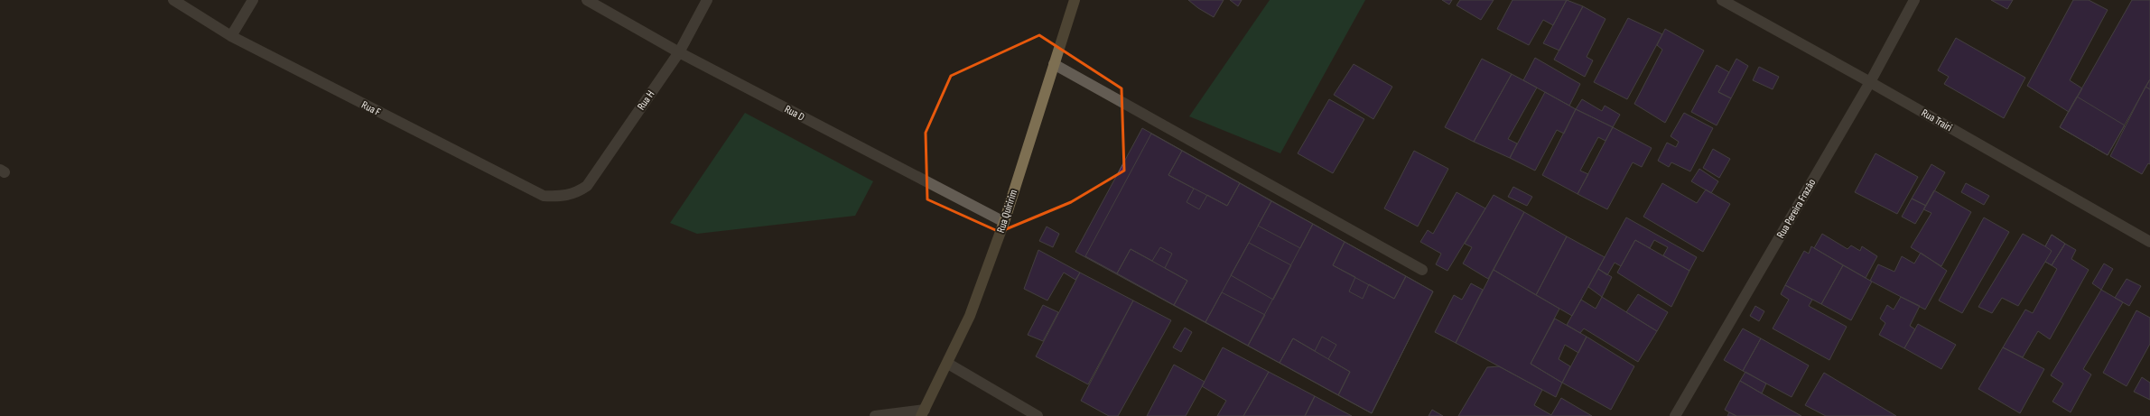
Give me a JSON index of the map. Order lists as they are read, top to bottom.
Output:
{
  "streets": {
    "main road": ["Rua Quiririm"],
    "street": [
      "Rua H",
      "Rua F",
      "Rua D",
      "Rua Trairi",
      "Rua Pereira Frazão"
    ]
  },
  "crossings": [
    ["Rua H", "Rua F"],
    ["Rua H", "Rua D"],
    ["Rua D", "Rua Quiririm"],
    ["Rua Trairi", "Rua Pereira Frazão"]
  ]
}
